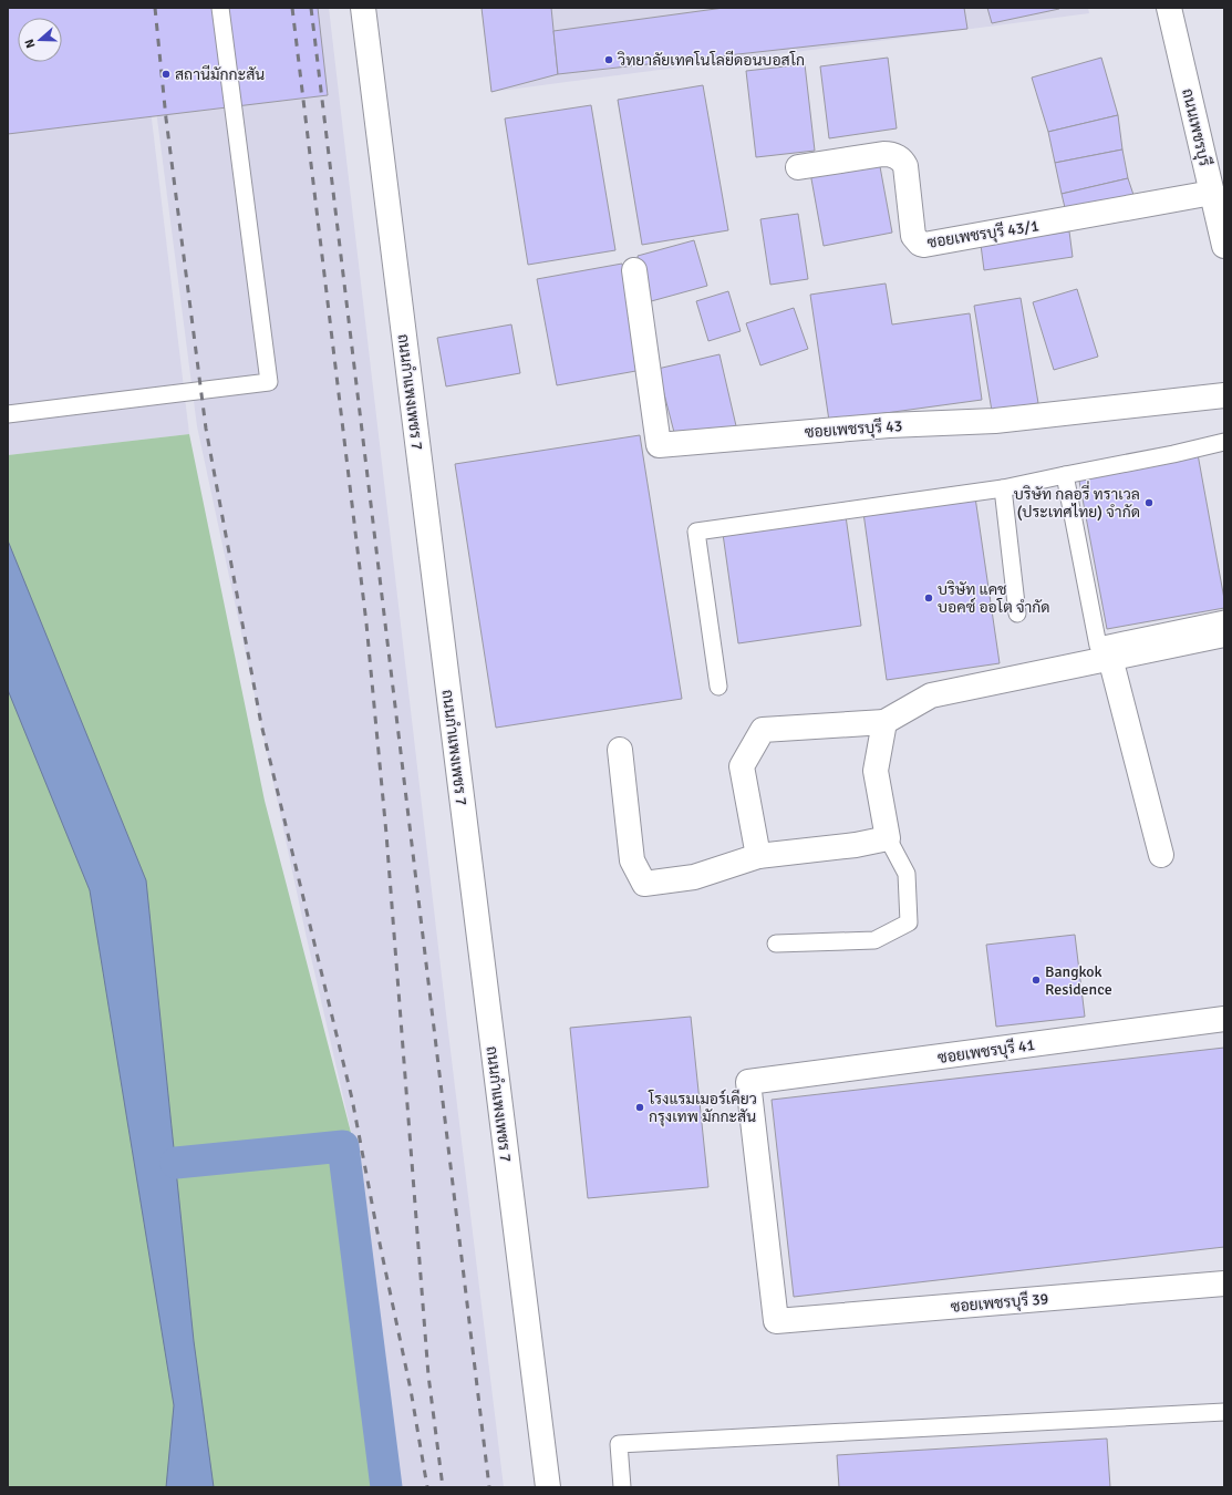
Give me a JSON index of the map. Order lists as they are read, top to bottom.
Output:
{
  "streets": {
    "street": [
      "ถนนเพชรบุรี",
      "ซอยเพชรบุรี 43/1",
      "ถนนกำแพงเพชร 7",
      "ซอยเพชรบุรี 43",
      "ซอยเพชรบุรี 41",
      "ซอยเพชรบุรี 39"
    ]
  },
  "crossings": [
    ["ถนนเพชรบุรี", "ซอยเพชรบุรี 43/1"],
    ["ซอยเพชรบุรี 41", "ซอยเพชรบุรี 39"]
  ],
  "places": [
    "วิทยาลัยเทคโนโลยีดอนบอสโก",
    "สถานีมักกะสัน",
    "บริษัท กลอรี่ ทราเวล (ประเทศไทย) จำกัด",
    "บริษัท แคช บอคซ์ ออโต จำกัด",
    "Bangkok Residence",
    "โรงแรมเมอร์เคียว กรุงเทพ มักกะสัน"
  ],
  "north": "left"
}
